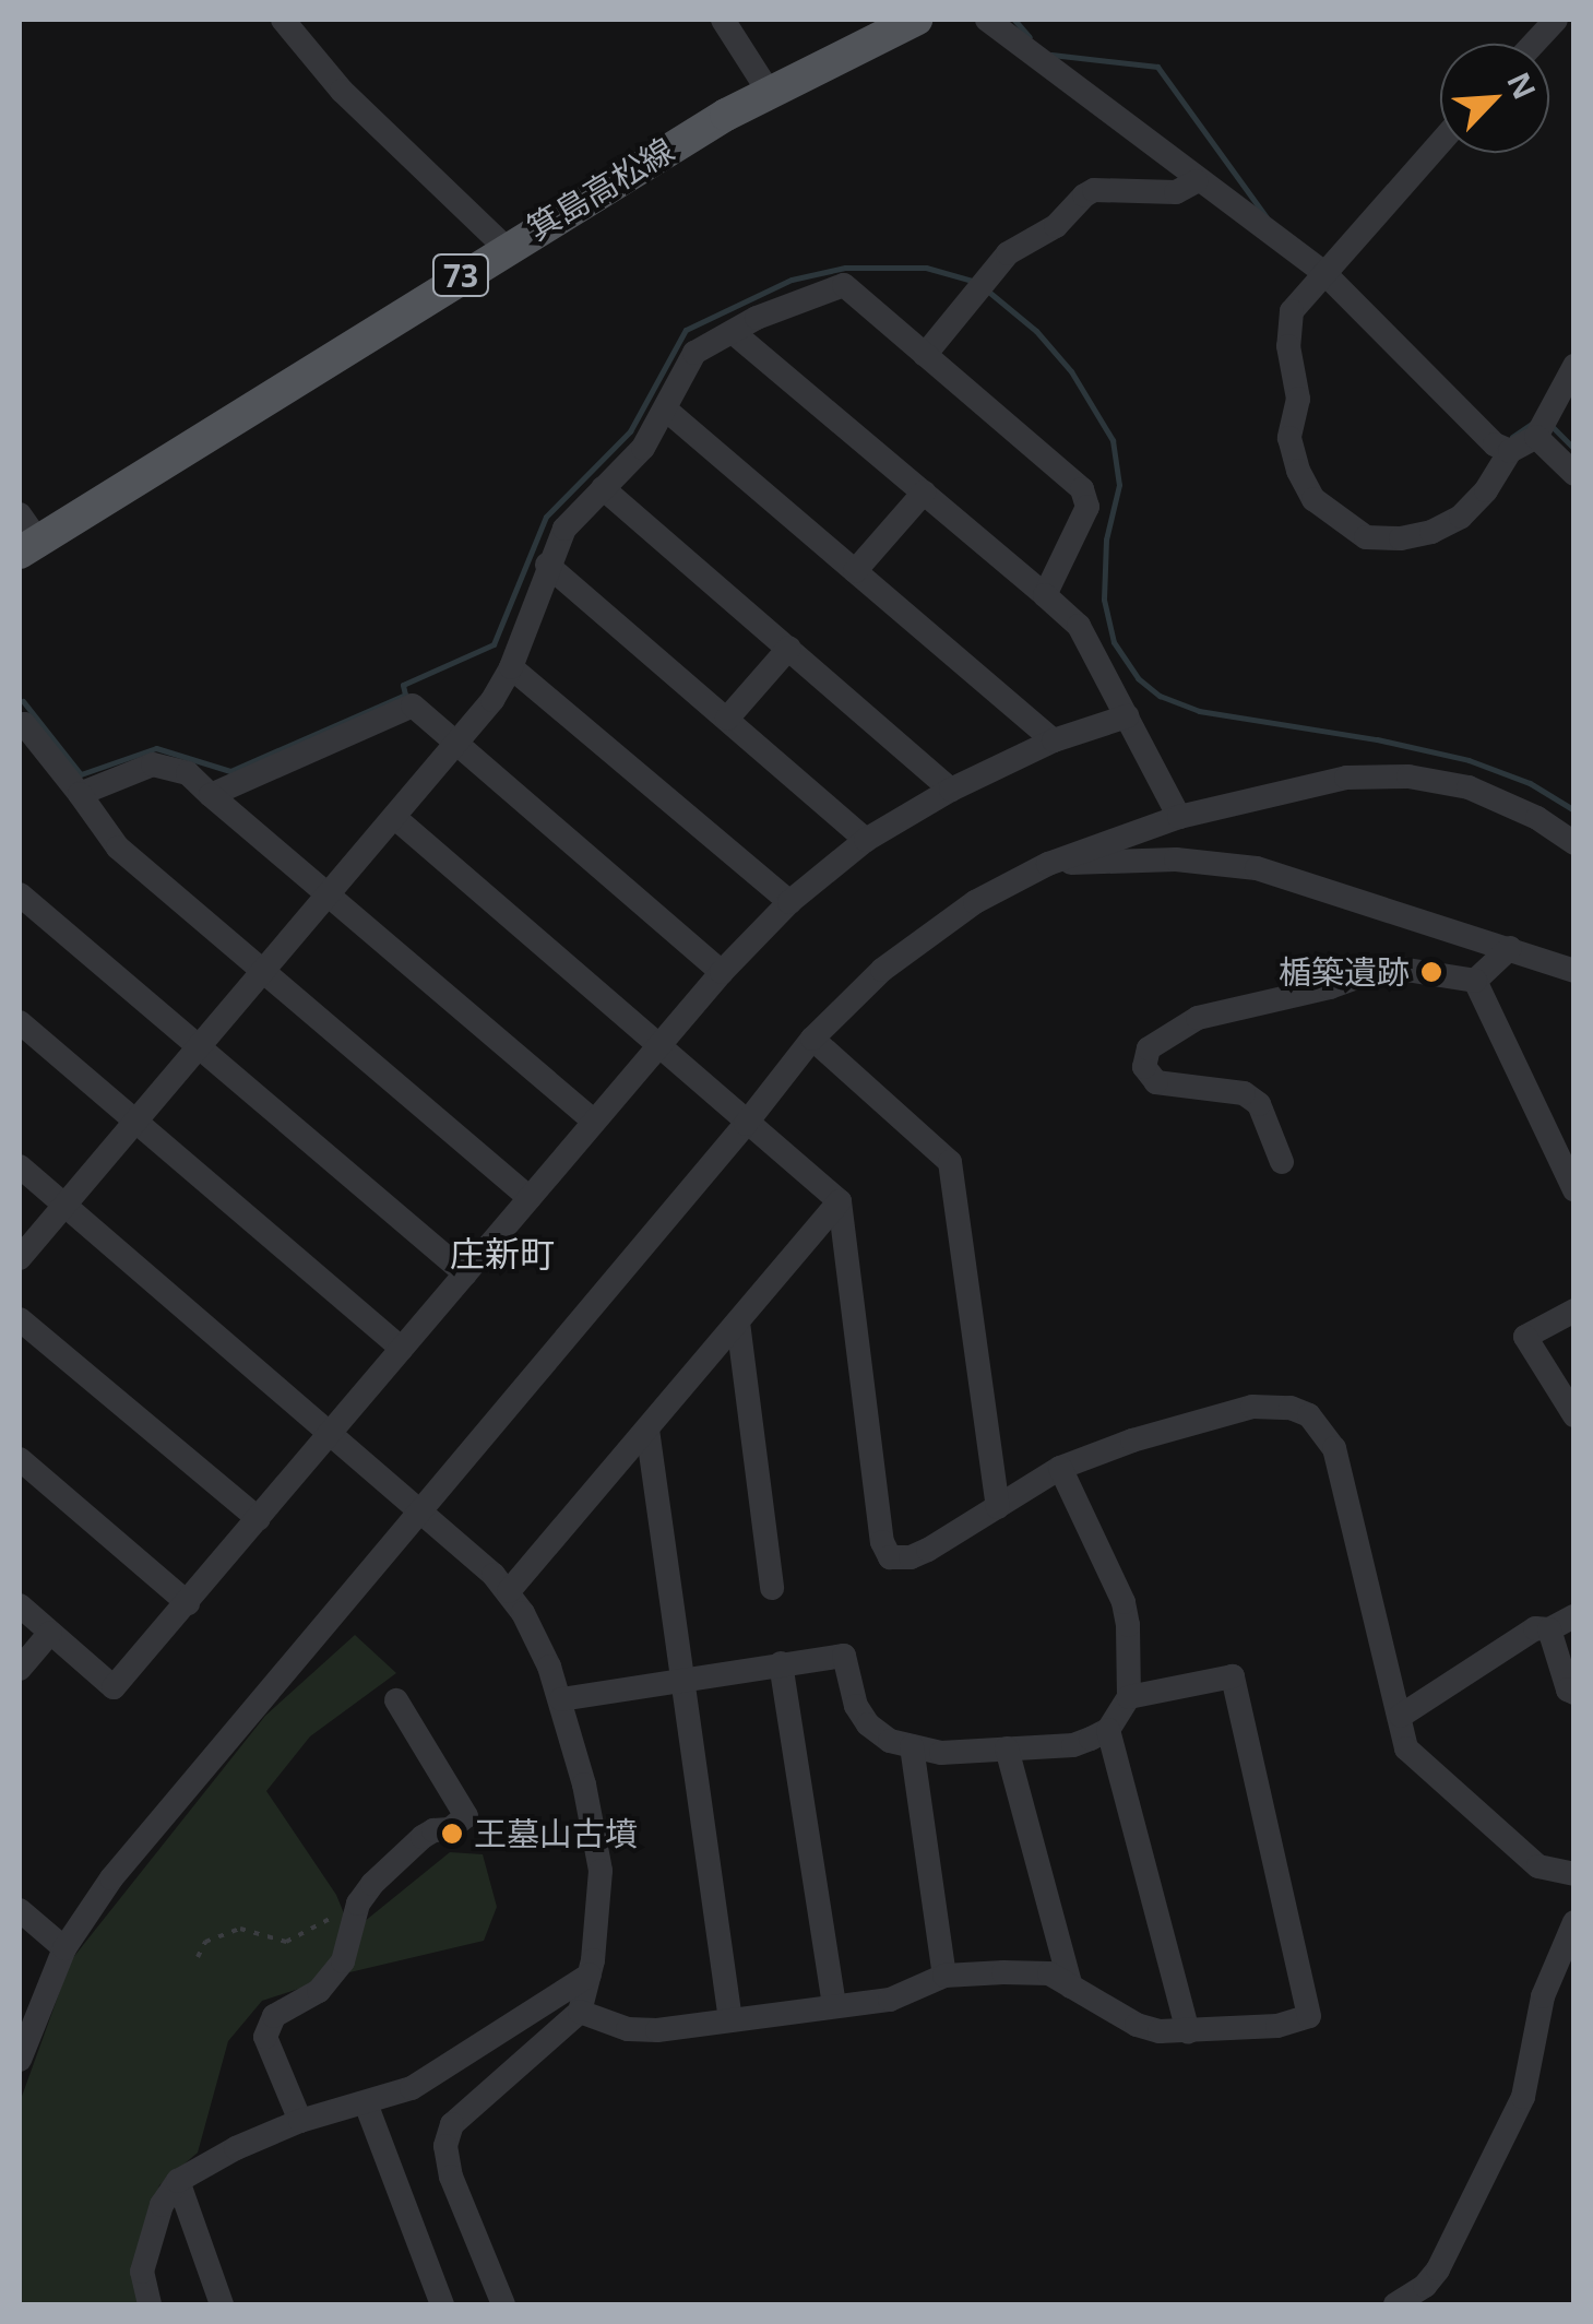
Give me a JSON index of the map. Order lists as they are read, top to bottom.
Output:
{
  "streets": {
    "main road": ["箕島高松線", "73"]
  },
  "districts": ["庄新町"],
  "places": ["楯築遺跡", "王墓山古墳"],
  "north": "top right"
}
